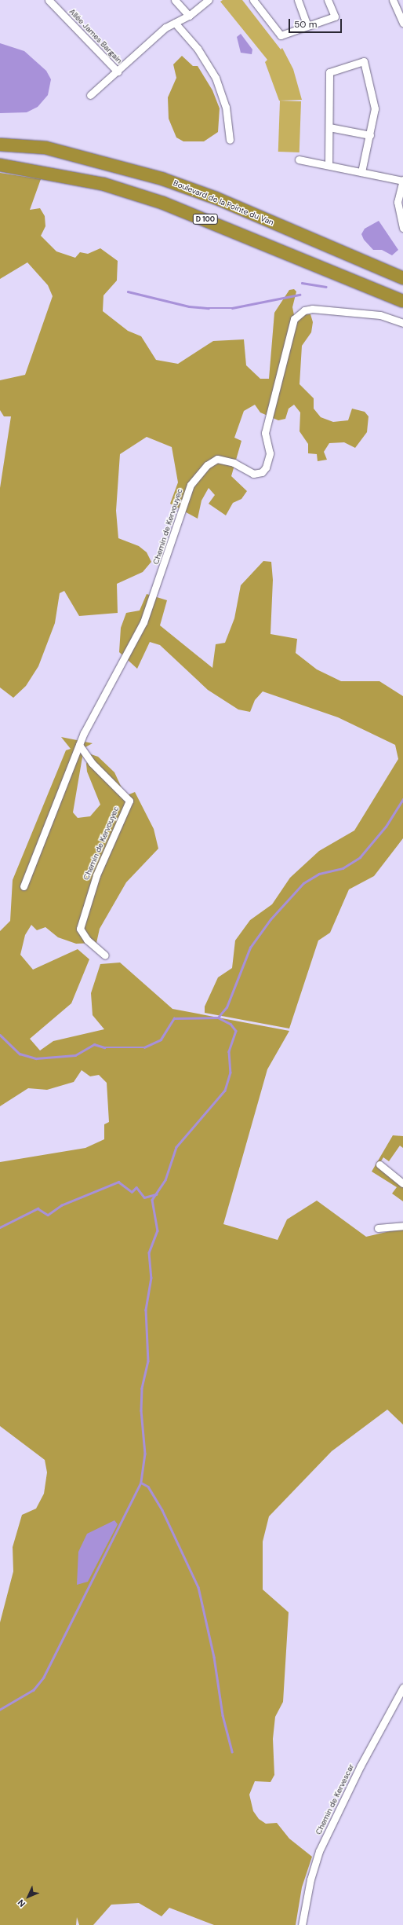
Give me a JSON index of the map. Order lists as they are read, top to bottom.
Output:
{
  "streets": {
    "highway": ["Boulevard de la Pointe du Van", "D 100"],
    "street": ["Allée James Bargain", "Chemin de Kervouyec", "Chemin de Kervescar"]
  },
  "scale_bar": "50 m",
  "north": "bottom left"
}
